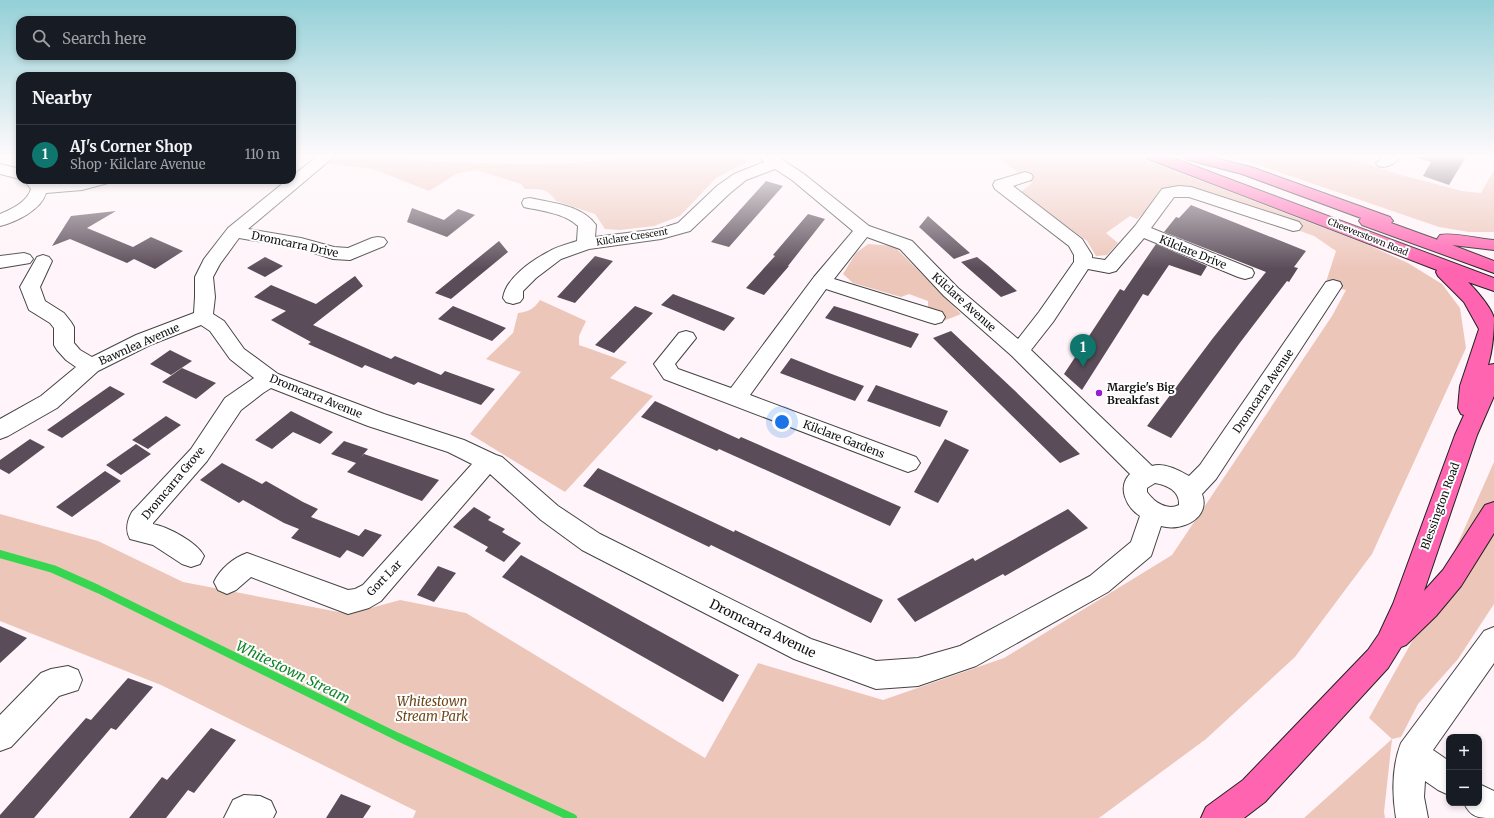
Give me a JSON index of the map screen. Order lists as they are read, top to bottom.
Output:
{
  "streets": {
    "main road": ["Cheeverstown Road", "Blessington Road"],
    "street": [
      "Kilclare Crescent",
      "Dromcarra Drive",
      "Kilclare Drive",
      "Kilclare Avenue",
      "Bawnlea Avenue",
      "Dromcarra Avenue",
      "Kilclare Gardens",
      "Dromcarra Grove",
      "Gort Lar"
    ]
  },
  "crossings": [
    ["Kilclare Avenue", "Dromcarra Avenue"],
    ["Bawnlea Avenue", "Dromcarra Avenue"],
    ["Dromcarra Avenue", "Dromcarra Grove"],
    ["Dromcarra Avenue", "Gort Lar"]
  ],
  "water": ["Whitestown Stream"],
  "parks": ["Whitestown Stream Park"],
  "places": ["Margie's Big Breakfast"],
  "page": {
    "search": "Search here",
    "heading": "Nearby",
    "list": [
      {
        "mark": "1",
        "name": "AJ's Corner Shop",
        "note": "Shop · Kilclare Avenue",
        "value": "110 m"
      }
    ],
    "pins": "1",
    "map_buttons": ["+", "−"]
  }
}
